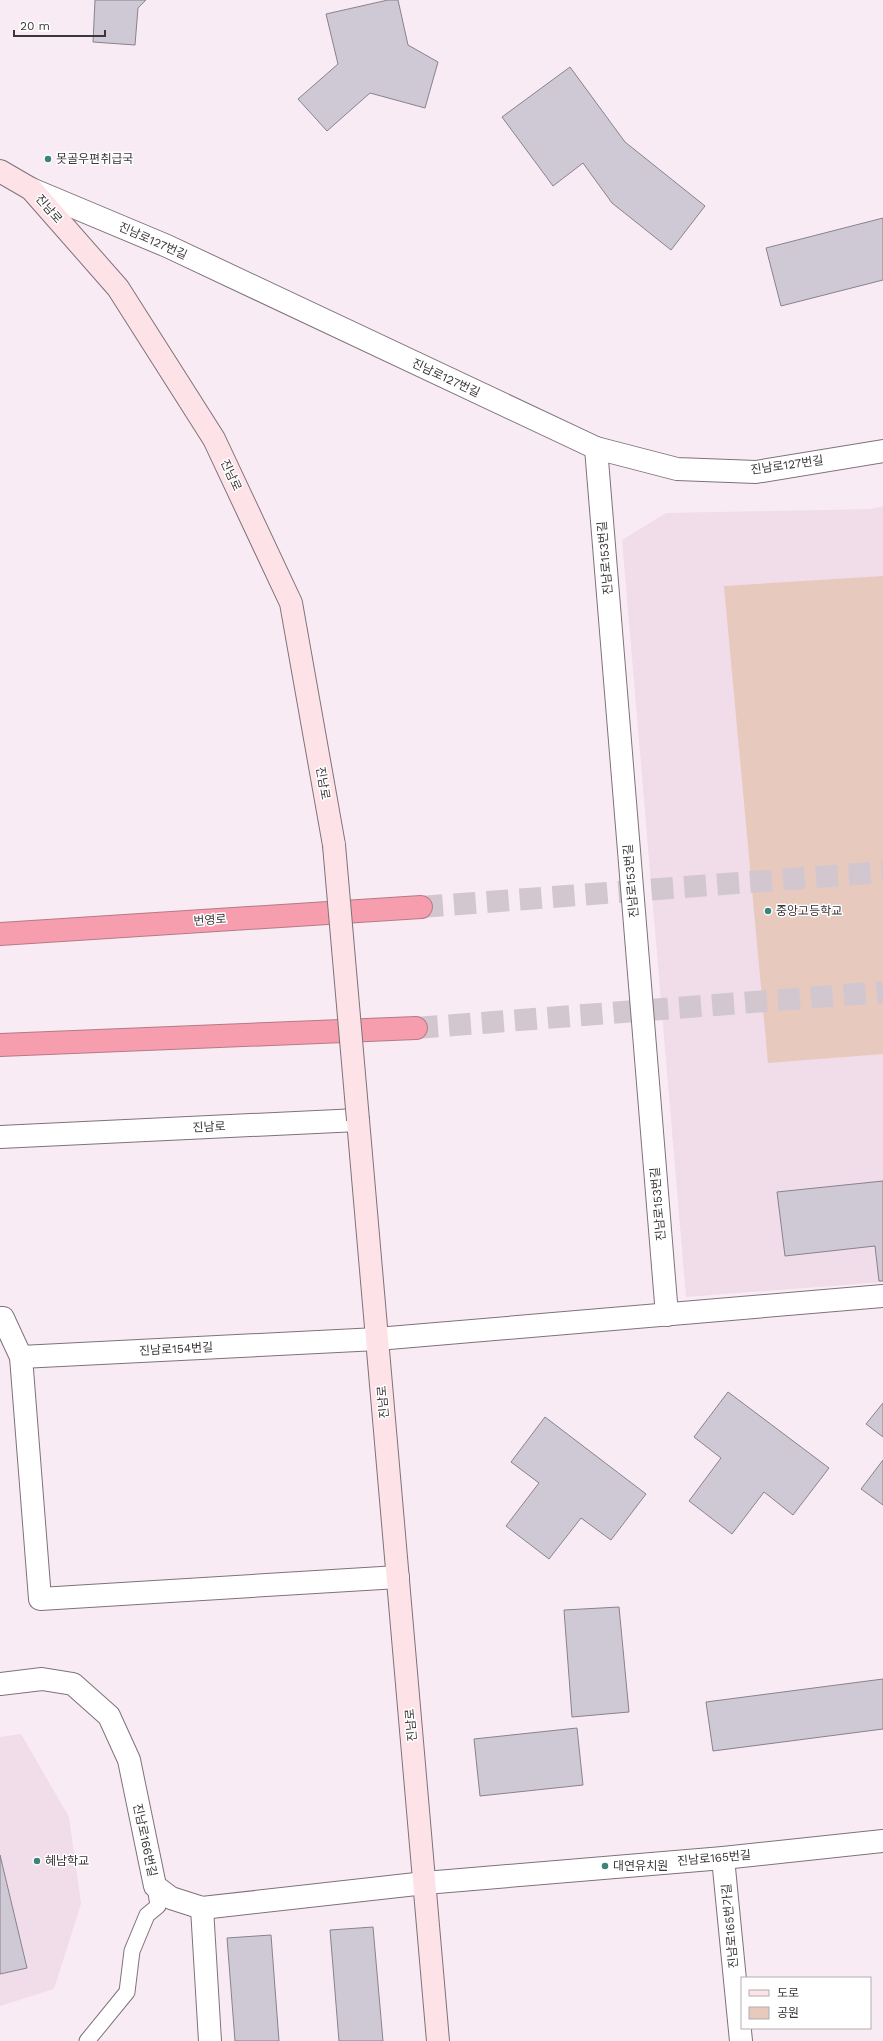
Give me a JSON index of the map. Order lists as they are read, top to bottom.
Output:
{
  "streets": {
    "highway": ["번영로"],
    "main road": ["진남로"],
    "street": [
      "진남로127번길",
      "진남로153번길",
      "진남로154번길",
      "진남로166번길",
      "진남로165번길",
      "진남로165번가길"
    ]
  },
  "crossings": [
    ["진남로", "진남로127번길"],
    ["진남로", "진남로154번길"],
    ["진남로", "진남로166번길"],
    ["진남로", "진남로165번길"],
    ["진남로127번길", "진남로153번길"],
    ["진남로166번길", "진남로165번길"],
    ["진남로165번길", "진남로165번가길"]
  ],
  "places": [
    "못골우편취급국",
    "중앙고등학교",
    "혜남학교",
    "대연유치원"
  ],
  "legend": ["도로", "공원"],
  "scale_bar": "20 m"
}
